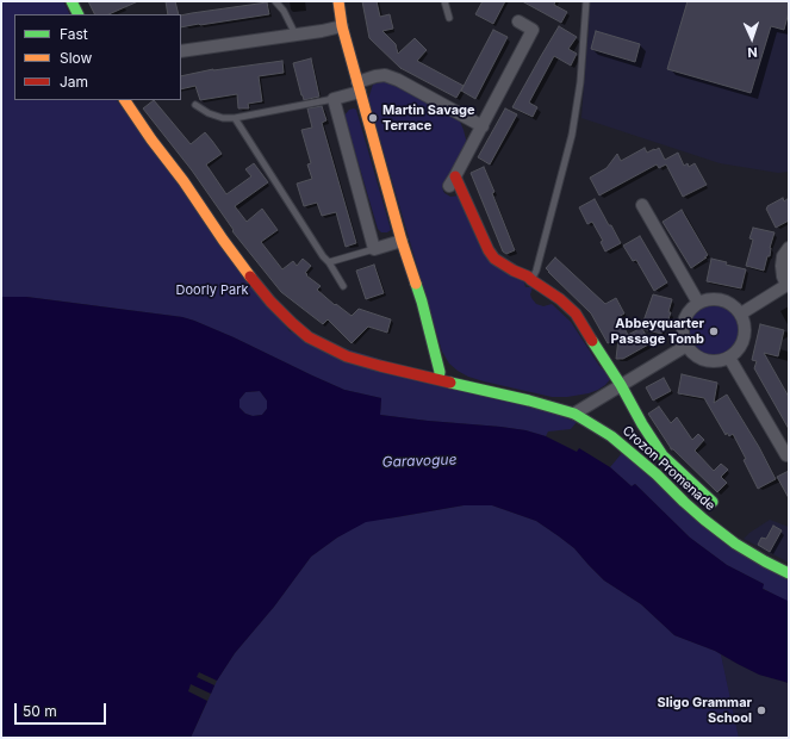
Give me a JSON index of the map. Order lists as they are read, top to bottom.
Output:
{
  "streets": {
    "street": ["Crozon Promenade"]
  },
  "water": ["Garavogue"],
  "parks": ["Doorly Park"],
  "places": ["Martin Savage Terrace", "Abbeyquarter Passage Tomb", "Sligo Grammar School"],
  "legend": ["Fast", "Slow", "Jam"],
  "scale_bar": "50 m",
  "north": "bottom"
}
